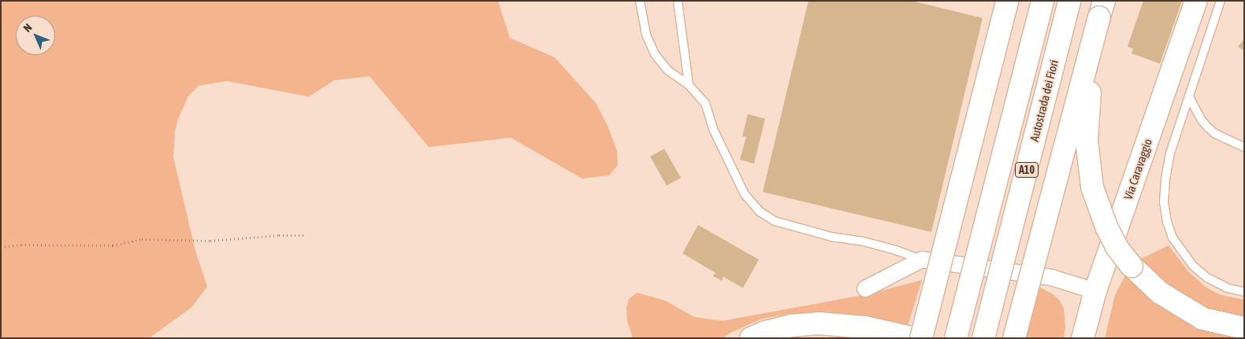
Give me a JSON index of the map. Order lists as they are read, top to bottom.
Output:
{
  "streets": {
    "main road": ["Autostrada dei Fiori", "Via Caravaggio", "A10"]
  },
  "north": "top left"
}
